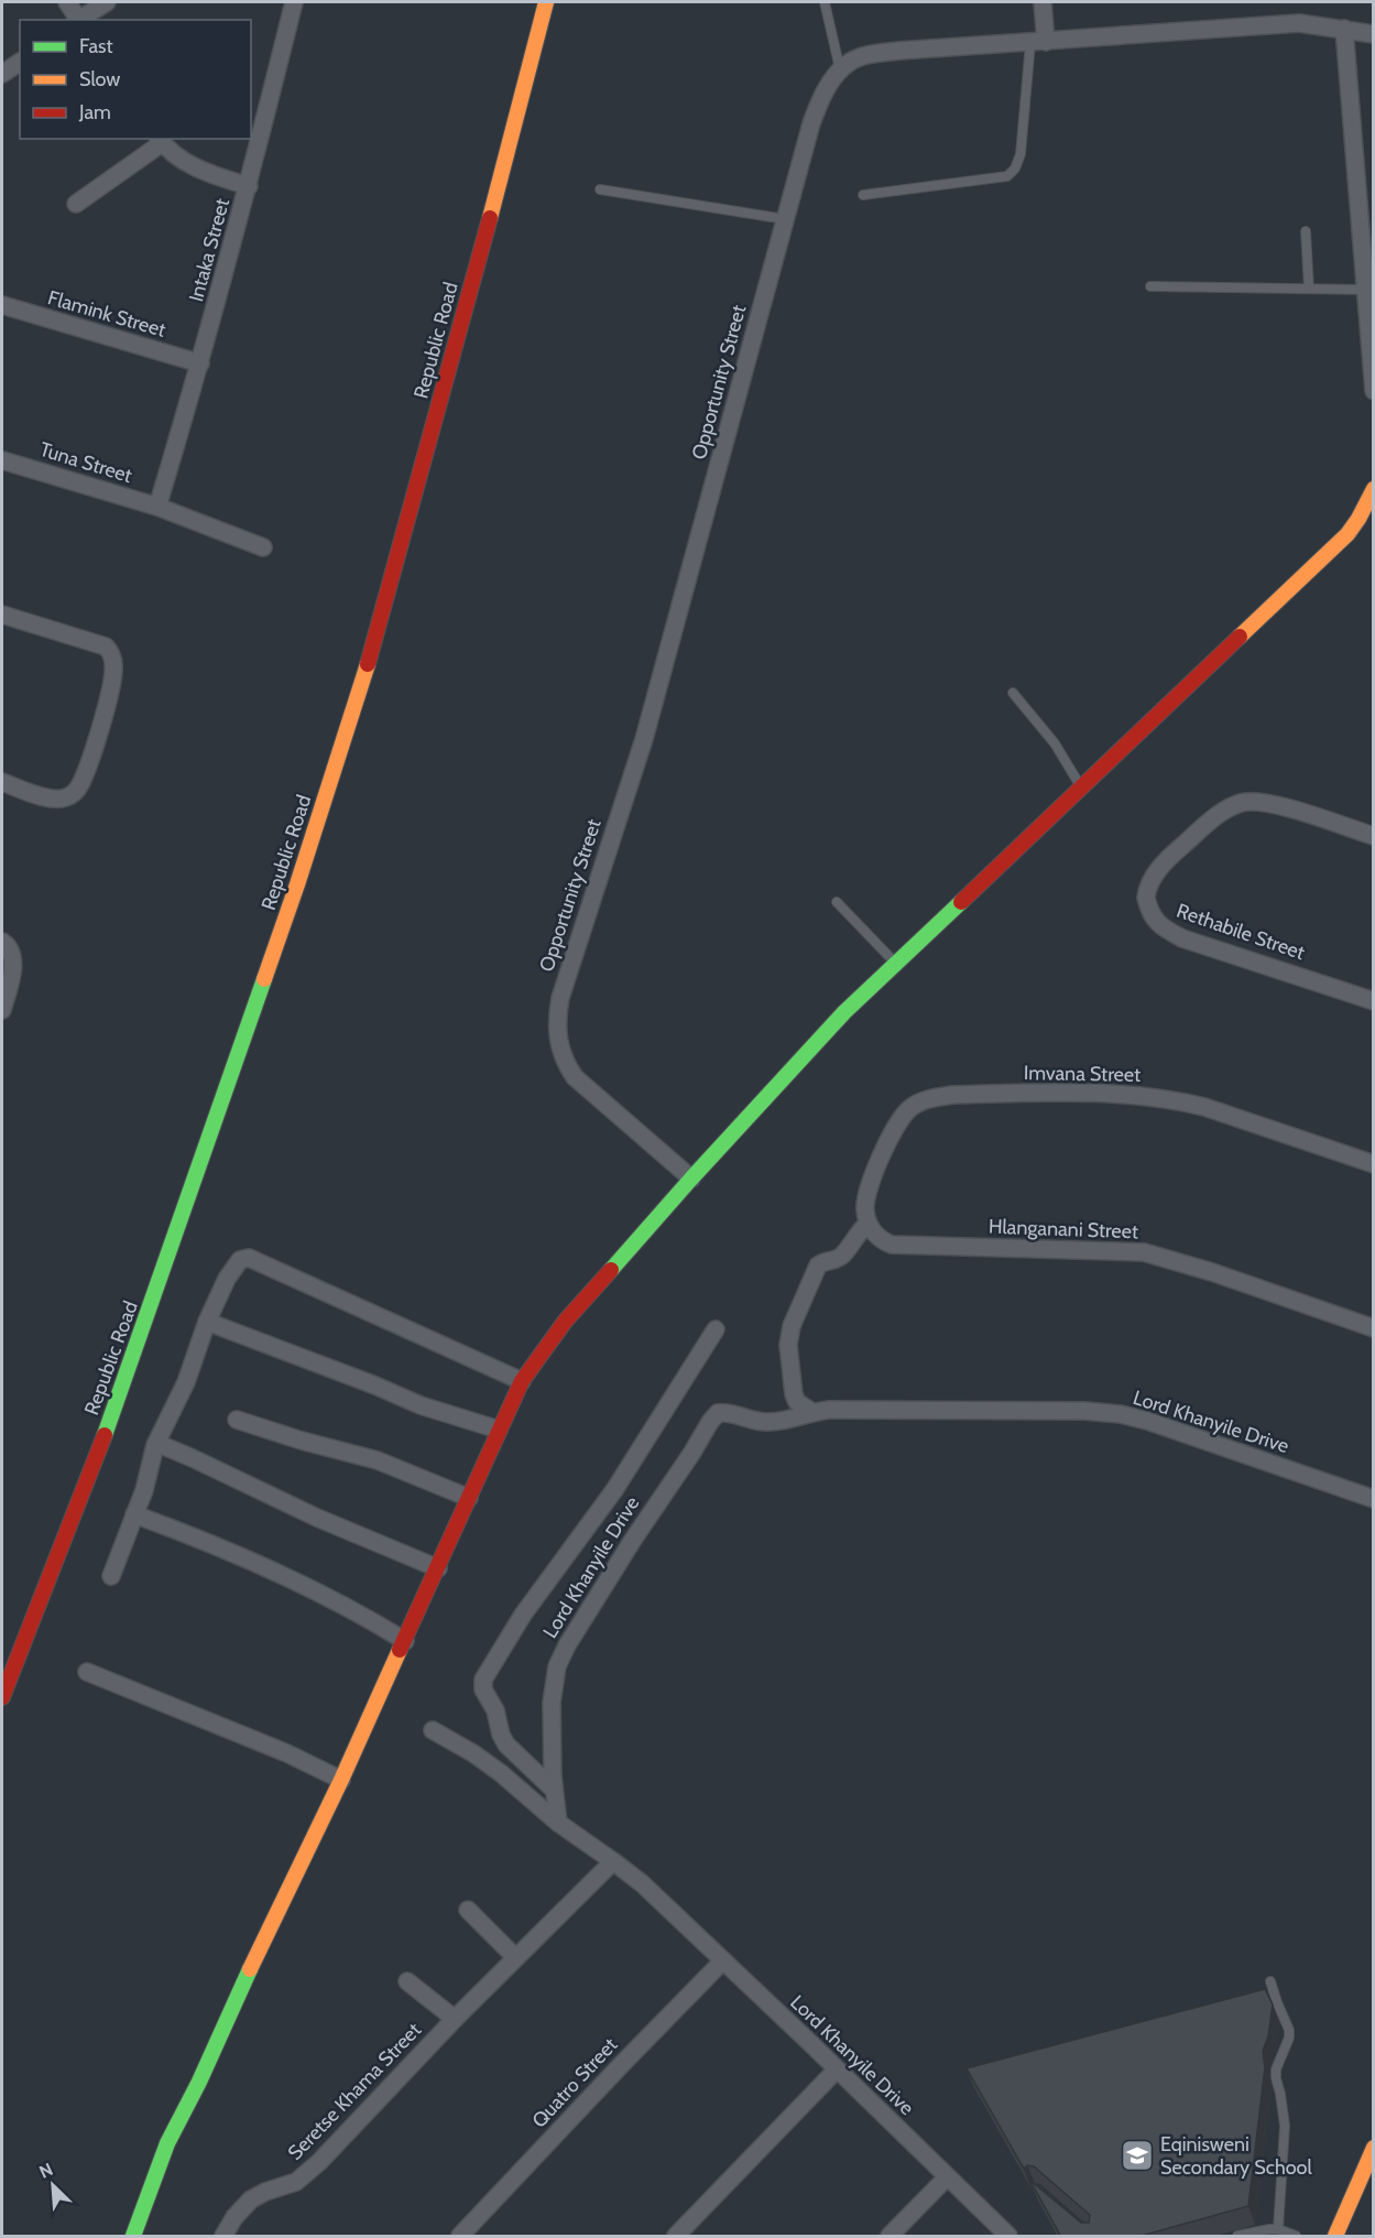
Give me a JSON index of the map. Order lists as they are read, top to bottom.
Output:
{
  "streets": {
    "street": [
      "Intaka Street",
      "Flamink Street",
      "Republic Road",
      "Opportunity Street",
      "Tuna Street",
      "Rethabile Street",
      "Imvana Street",
      "Hlanganani Street",
      "Lord Khanyile Drive",
      "Quatro Street",
      "Seretse Khama Street"
    ]
  },
  "crossings": [
    ["Intaka Street", "Flamink Street"],
    ["Intaka Street", "Tuna Street"],
    ["Imvana Street", "Hlanganani Street"],
    ["Lord Khanyile Drive", "Quatro Street"],
    ["Lord Khanyile Drive", "Seretse Khama Street"]
  ],
  "places": {
    "school or university": ["Eqinisweni Secondary School"]
  },
  "legend": ["Fast", "Slow", "Jam"],
  "north": "top left"
}
